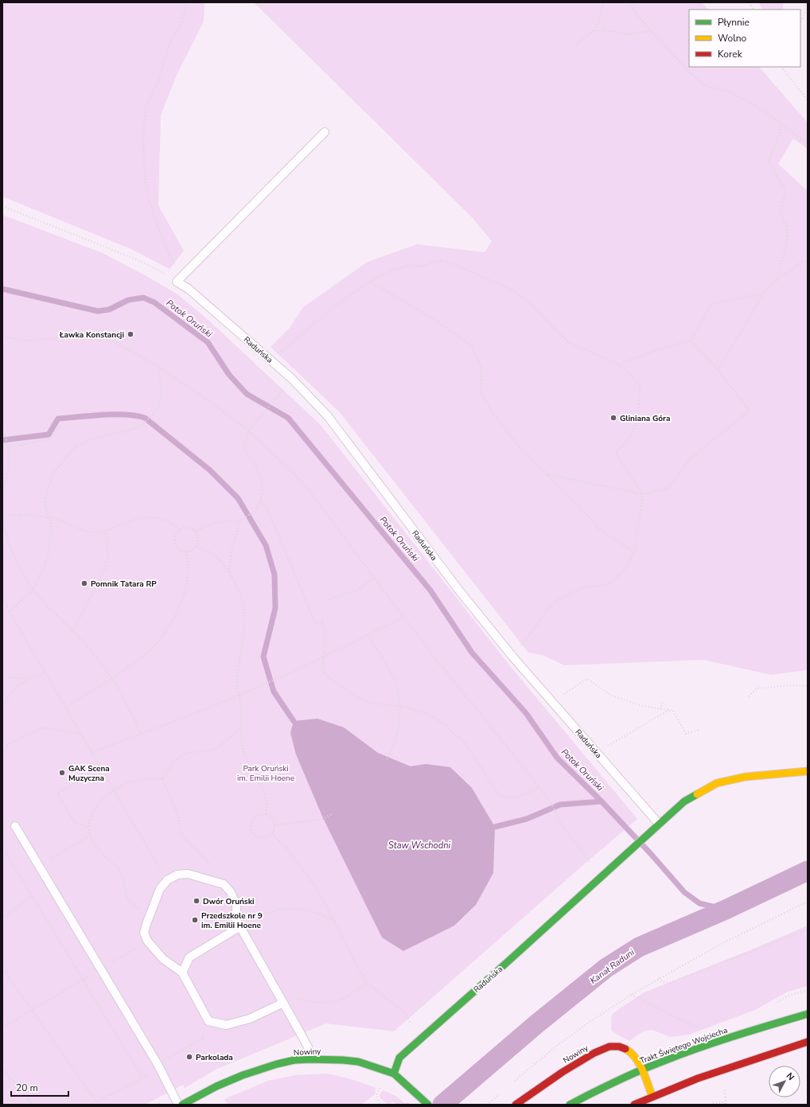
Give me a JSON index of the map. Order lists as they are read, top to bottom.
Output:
{
  "streets": {
    "street": ["Raduńska", "Trakt Świętego Wojciecha", "Nowiny"]
  },
  "crossings": [
    ["Raduńska", "Nowiny"],
    ["Trakt Świętego Wojciecha", "Nowiny"]
  ],
  "water": ["Potok Oruński", "Staw Wschodni", "Kanał Raduni"],
  "parks": ["Park Oruński im. Emilii Hoene"],
  "places": [
    "Ławka Konstancji",
    "Gliniana Góra",
    "Pomnik Tatara RP",
    "GAK Scena Muzyczna",
    "Dwór Oruński",
    "Przedszkole nr 9 im. Emilii Hoene",
    "Parkolada"
  ],
  "legend": ["Płynnie", "Wolno", "Korek"],
  "scale_bar": "20 m",
  "north": "top right"
}
